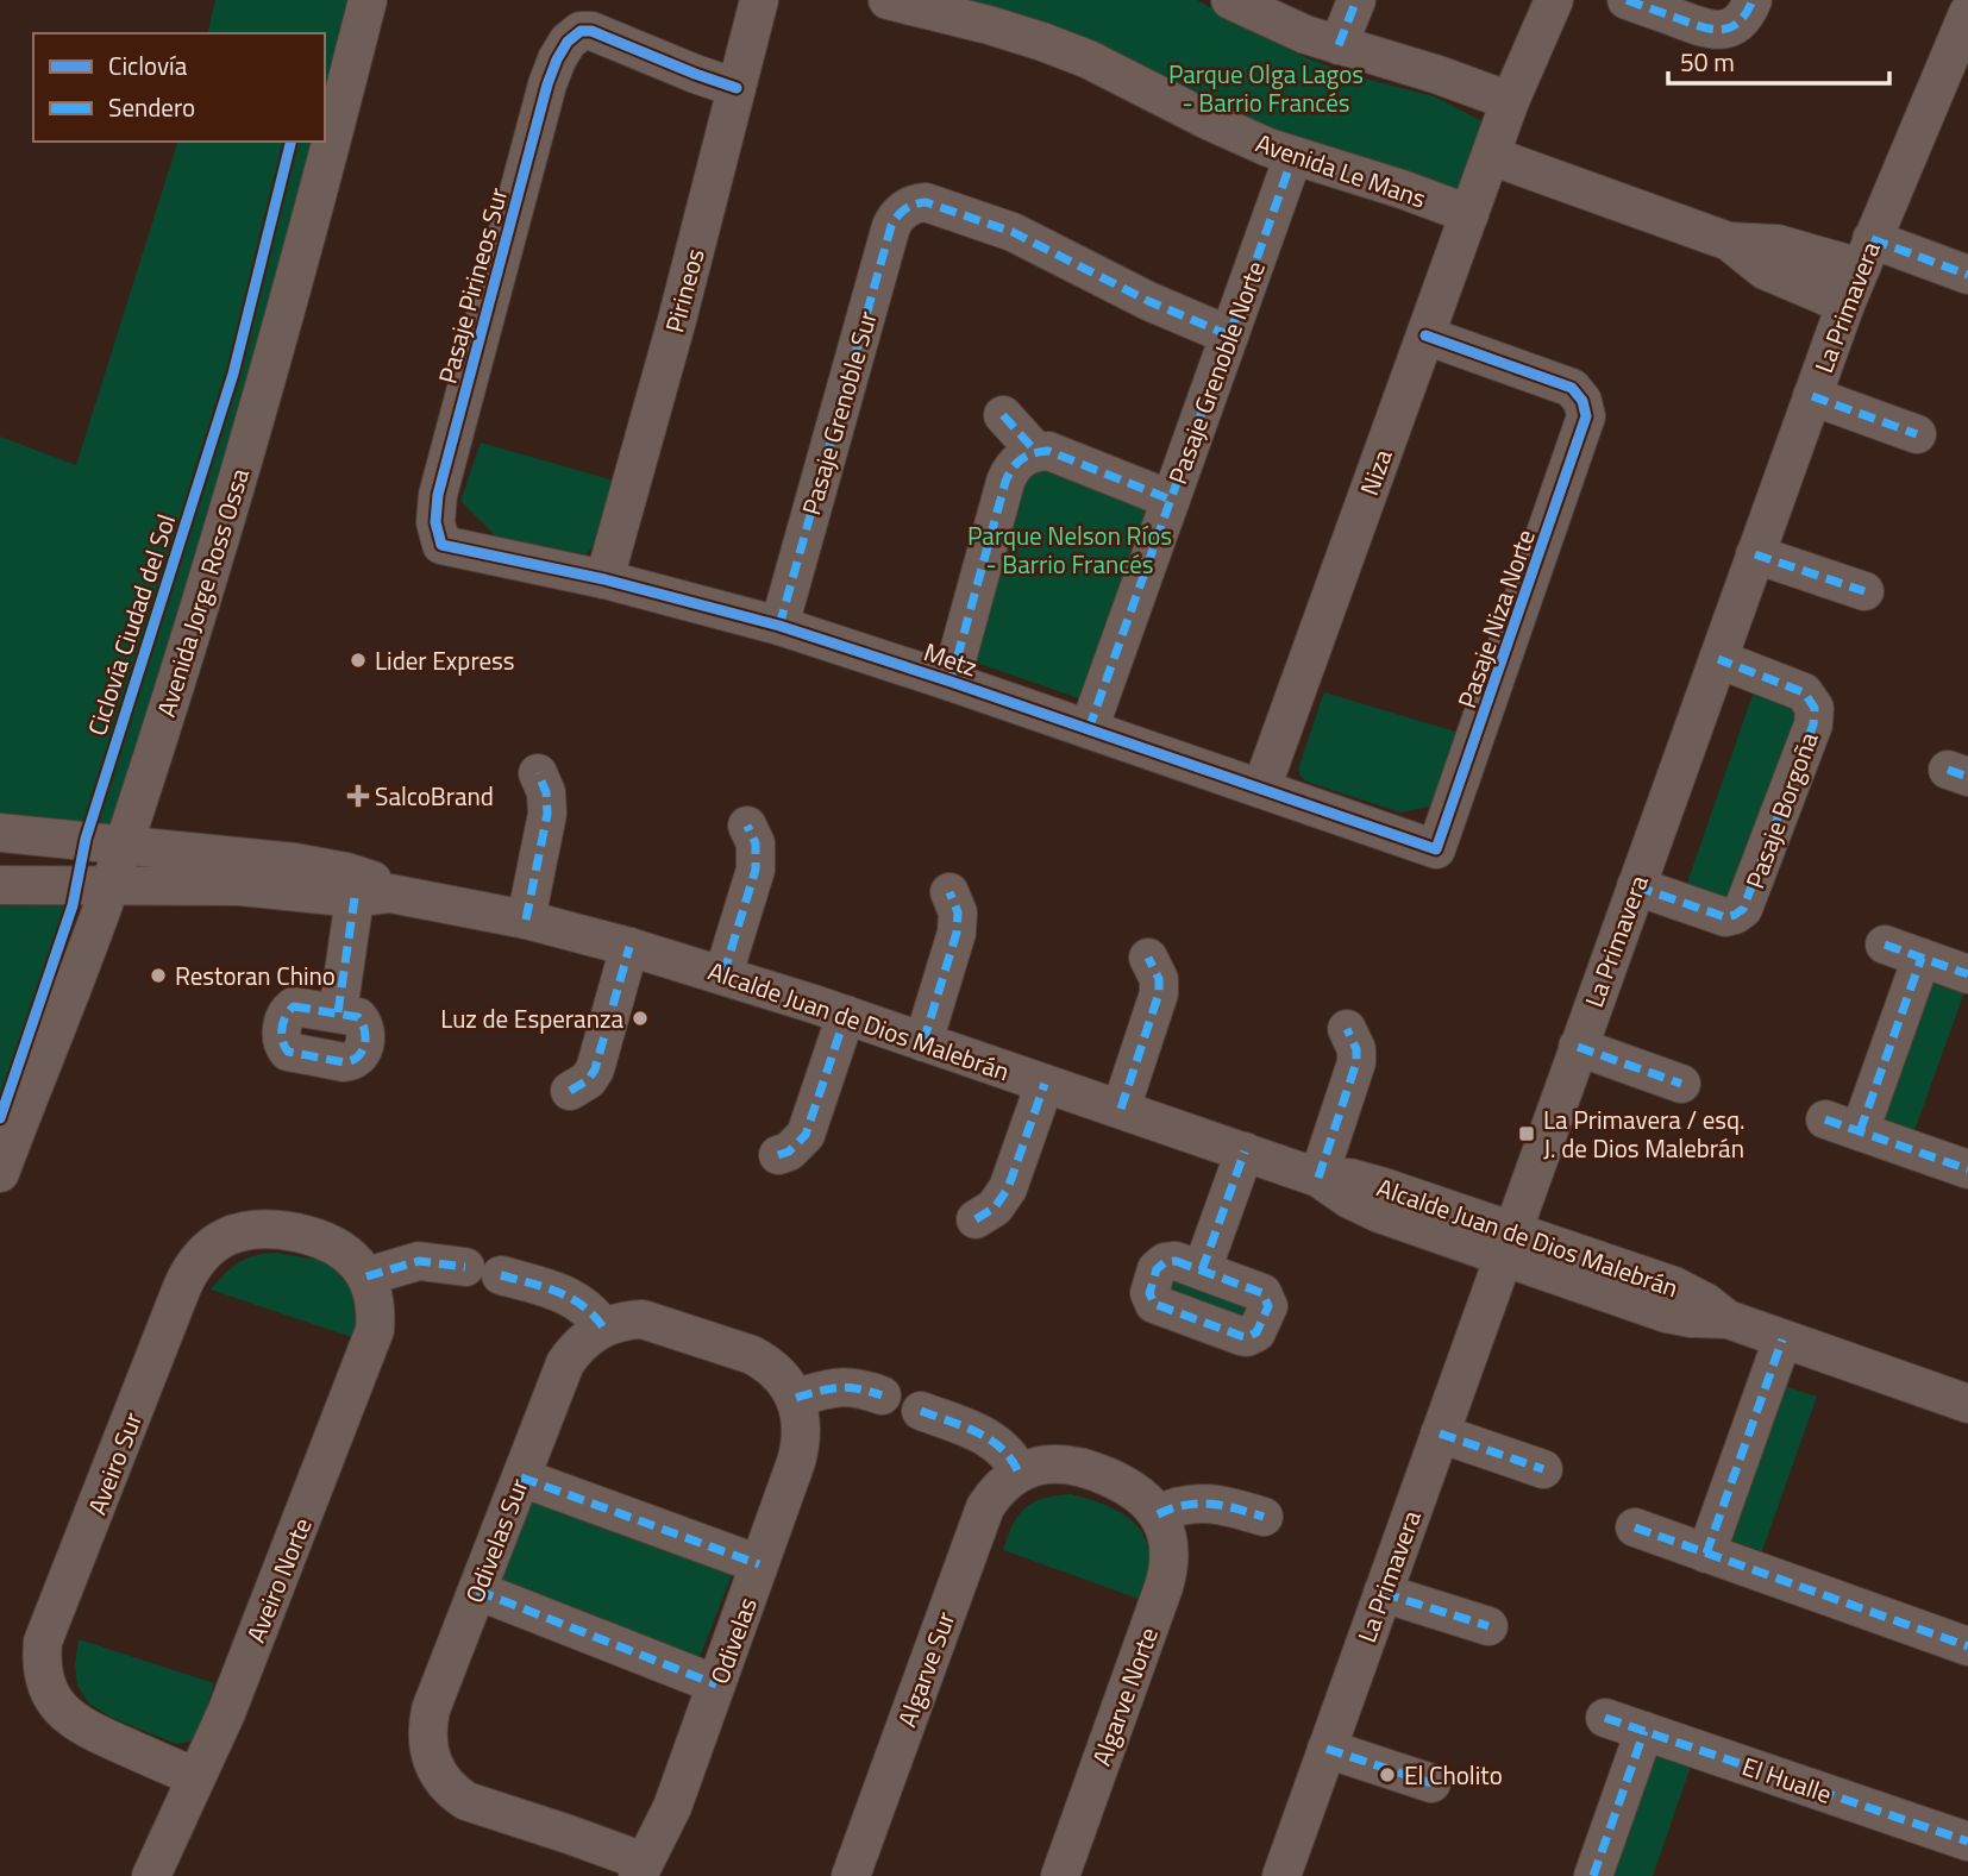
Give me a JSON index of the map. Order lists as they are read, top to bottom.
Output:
{
  "streets": {
    "street": [
      "Avenida Le Mans",
      "Pasaje Pirineos Sur",
      "Pirineos",
      "La Primavera",
      "Pasaje Grenoble Norte",
      "Pasaje Grenoble Sur",
      "Niza",
      "Avenida Jorge Ross Ossa",
      "Pasaje Niza Norte",
      "Metz",
      "Pasaje Borgoña",
      "Alcalde Juan de Dios Malebrán",
      "Aveiro Sur",
      "Odivelas Sur",
      "Aveiro Norte",
      "Odivelas",
      "Algarve Sur",
      "Algarve Norte",
      "El Hualle"
    ],
    "cycle path": ["Ciclovía Ciudad del Sol"]
  },
  "crossings": [
    ["Avenida Le Mans", "Pasaje Grenoble Norte"],
    ["Avenida Le Mans", "Niza"],
    ["Pasaje Pirineos Sur", "Pirineos"],
    ["Pasaje Pirineos Sur", "Metz"],
    ["Pirineos", "Metz"],
    ["La Primavera", "Pasaje Borgoña"],
    ["La Primavera", "Alcalde Juan de Dios Malebrán"],
    ["Pasaje Grenoble Norte", "Pasaje Grenoble Sur"],
    ["Pasaje Grenoble Norte", "Metz"],
    ["Pasaje Grenoble Sur", "Metz"],
    ["Niza", "Pasaje Niza Norte"],
    ["Niza", "Metz"],
    ["Avenida Jorge Ross Ossa", "Alcalde Juan de Dios Malebrán"],
    ["Pasaje Niza Norte", "Metz"],
    ["Aveiro Sur", "Aveiro Norte"],
    ["Odivelas Sur", "Odivelas"]
  ],
  "parks": ["Parque Olga Lagos - Barrio Francés", "Parque Nelson Ríos - Barrio Francés"],
  "places": {
    "other": [
      "Lider Express",
      "Restoran Chino",
      "Luz de Esperanza",
      "El Cholito"
    ],
    "health": ["SalcoBrand"],
    "transit": ["La Primavera / esq. J. de Dios Malebrán"]
  },
  "legend": ["Ciclovía", "Sendero"],
  "scale_bar": "50 m"
}
